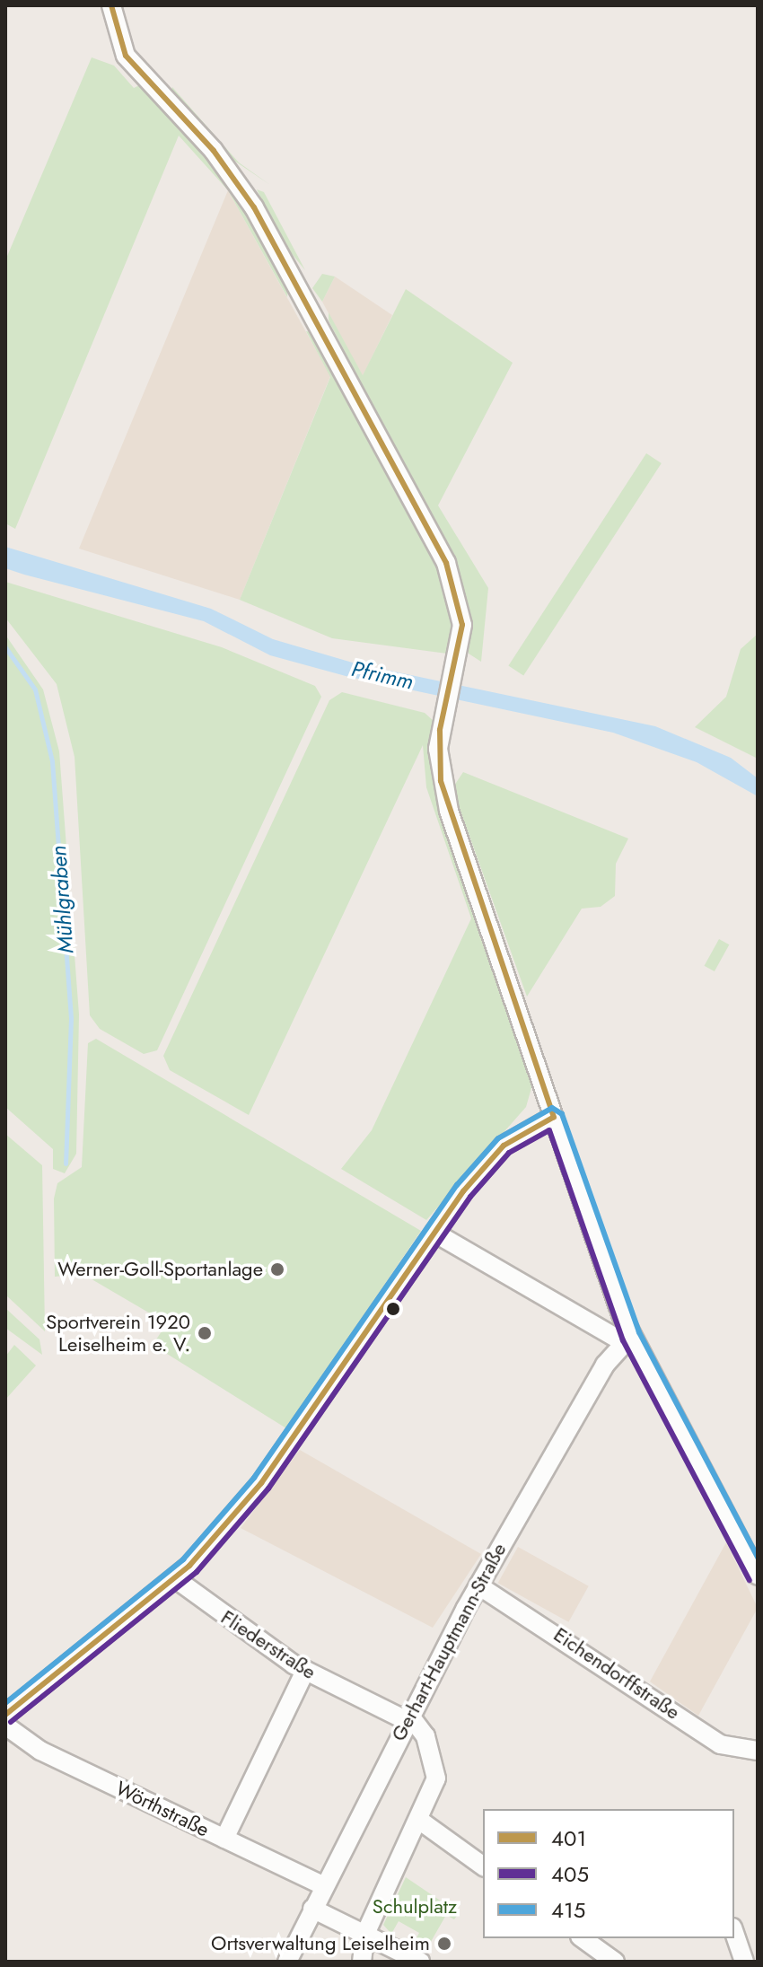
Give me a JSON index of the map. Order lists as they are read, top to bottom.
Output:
{
  "streets": {
    "street": [
      "Gerhart-Hauptmann-Straße",
      "Fliederstraße",
      "Eichendorffstraße",
      "Wörthstraße"
    ]
  },
  "crossings": [
    ["Gerhart-Hauptmann-Straße", "Fliederstraße"],
    ["Gerhart-Hauptmann-Straße", "Eichendorffstraße"],
    ["Gerhart-Hauptmann-Straße", "Wörthstraße"]
  ],
  "water": ["Pfrimm", "Mühlgraben"],
  "parks": ["Schulplatz"],
  "places": ["Werner-Goll-Sportanlage", "Sportverein 1920 Leiselheim e. V.", "Ortsverwaltung Leiselheim"],
  "lines": ["transit line 401", "transit line 415", "transit line 405"],
  "legend": ["401", "405", "415"]
}
